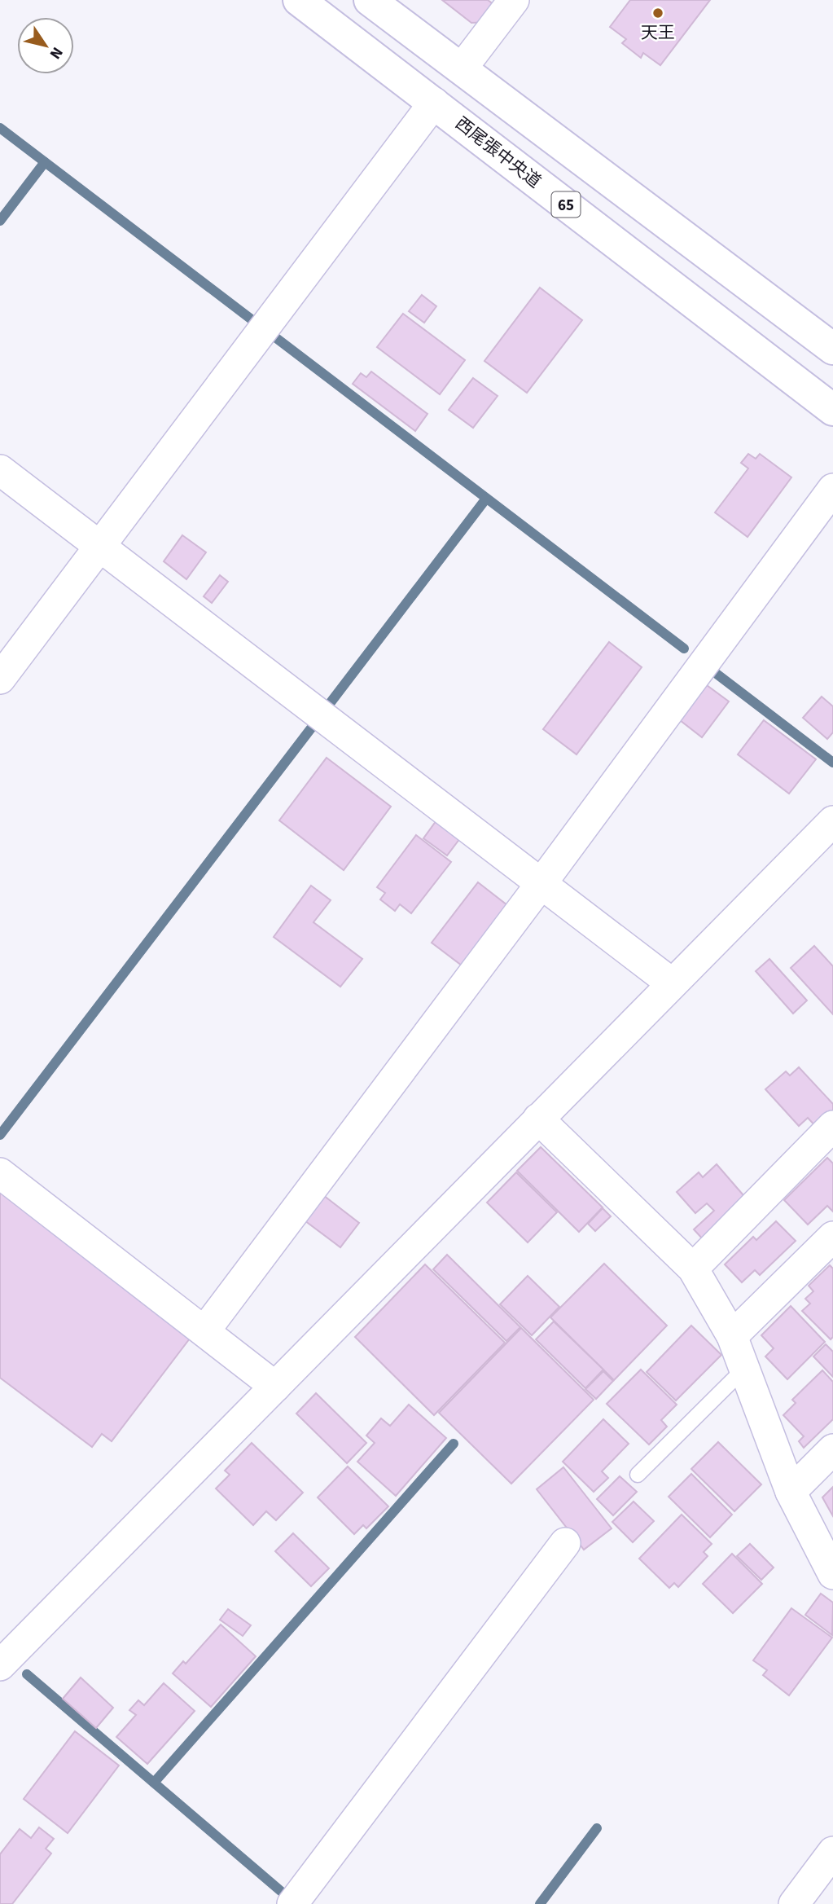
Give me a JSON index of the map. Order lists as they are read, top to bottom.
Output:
{
  "streets": {
    "main road": ["西尾張中央道", "65"]
  },
  "places": ["天王"],
  "north": "bottom right"
}
